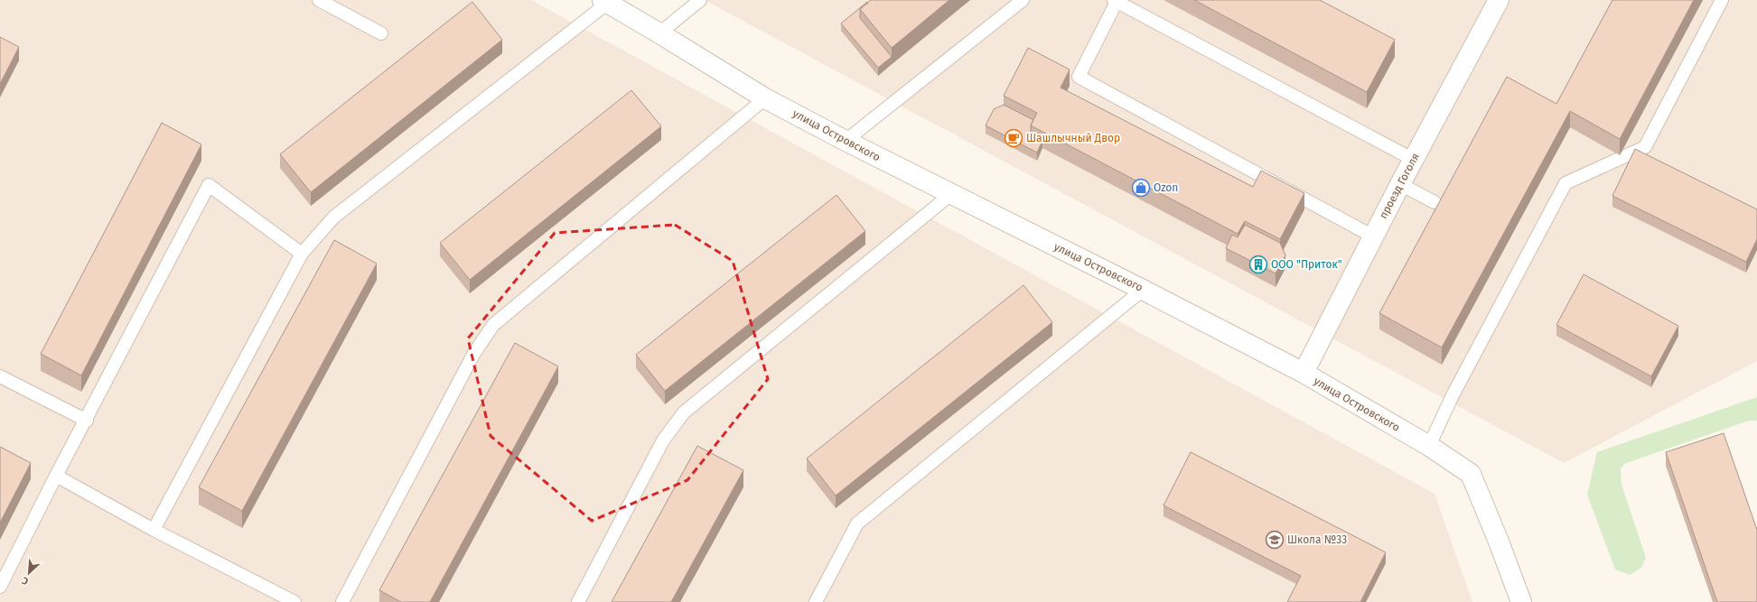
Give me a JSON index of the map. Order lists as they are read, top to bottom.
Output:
{
  "streets": {
    "street": ["улица Островского", "проезд Гоголя"]
  },
  "crossings": [
    ["улица Островского", "проезд Гоголя"]
  ],
  "places": {
    "cafe": ["Шашлычный Двор"],
    "shop": ["Ozon"],
    "building": ["ООО \"Приток\""],
    "school or university": ["Школа №33"]
  },
  "north": "bottom left"
}
